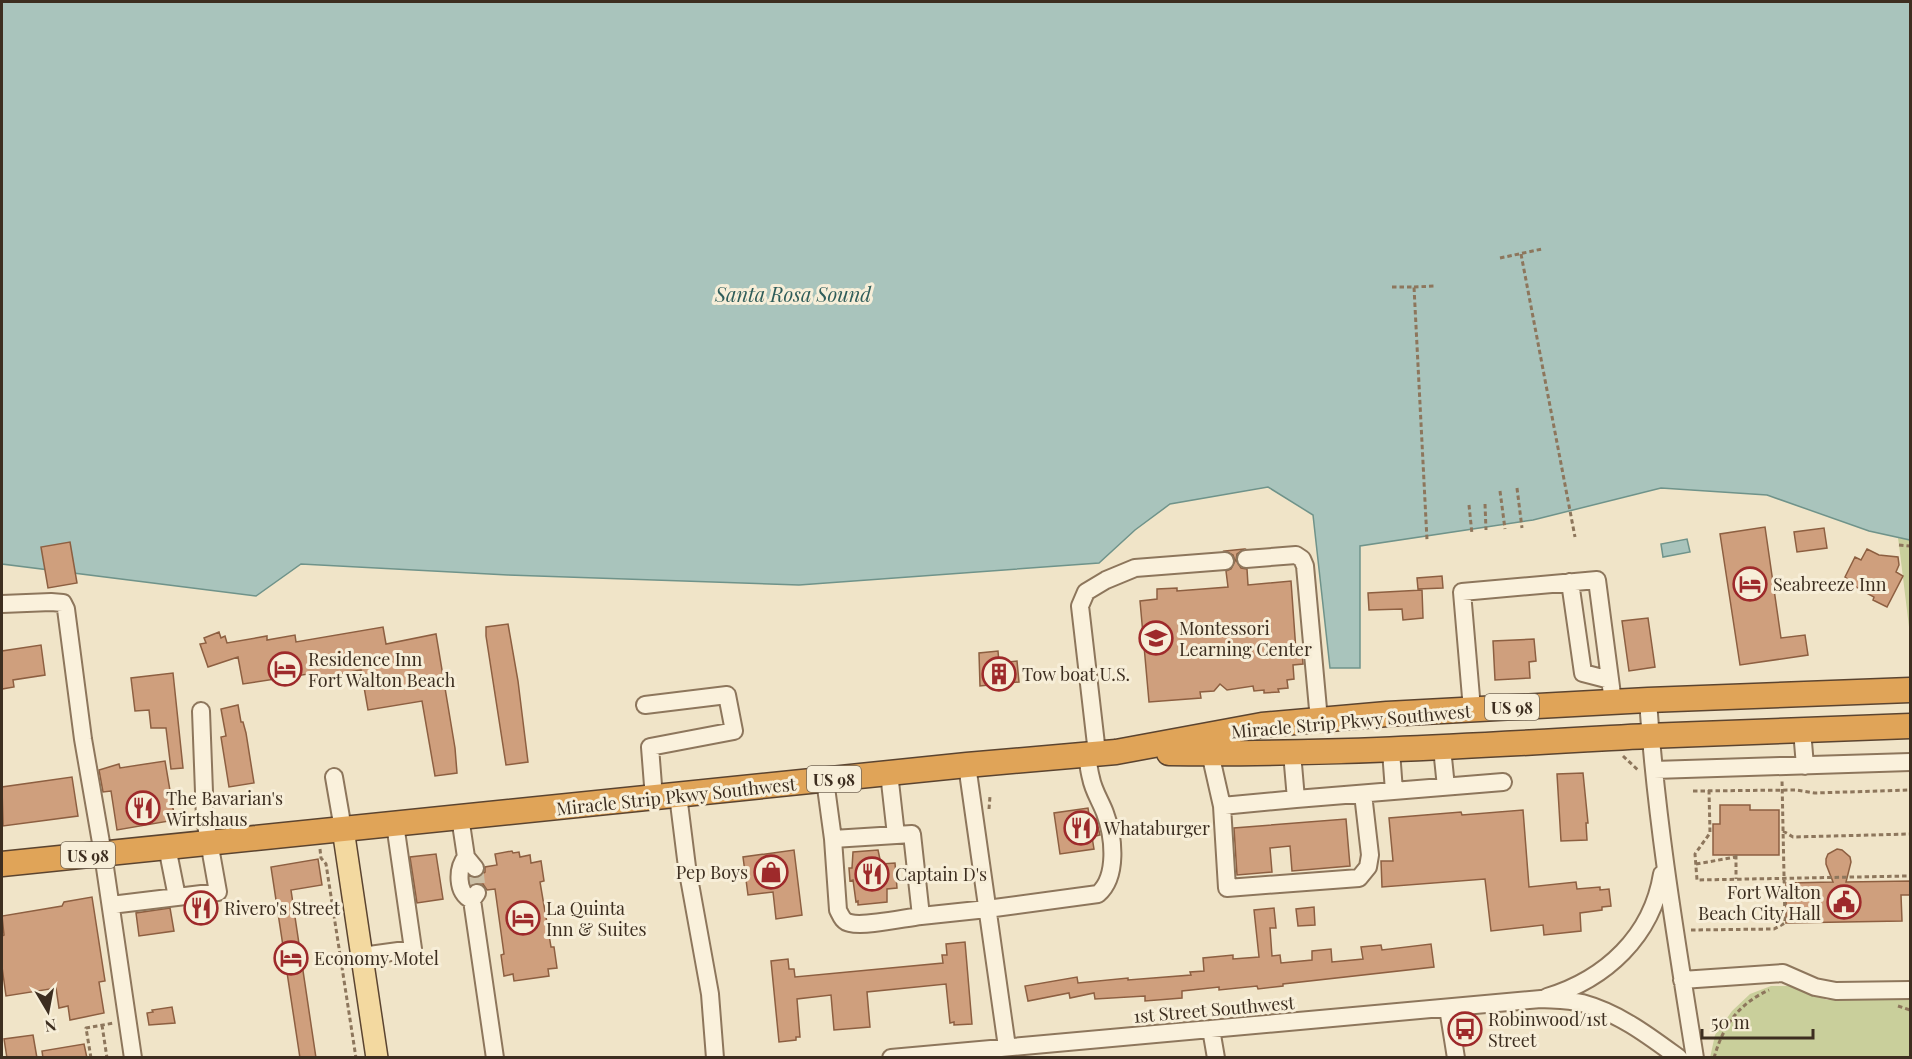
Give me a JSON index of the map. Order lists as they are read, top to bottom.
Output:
{
  "streets": {
    "highway": ["US 98", "Miracle Strip Pkwy Southwest"],
    "street": ["1st Street Southwest"]
  },
  "crossings": [
    ["US 98", "Miracle Strip Pkwy Southwest"]
  ],
  "water": ["Santa Rosa Sound"],
  "places": {
    "hotel": [
      "Seabreeze Inn",
      "Residence Inn Fort Walton Beach",
      "La Quinta Inn & Suites",
      "Economy Motel"
    ],
    "school or university": ["Montessori Learning Center"],
    "building": ["Tow boat U.S."],
    "restaurant": [
      "The Bavarian's Wirtshaus",
      "Whataburger",
      "Captain D's",
      "Rivero's Street"
    ],
    "shop": ["Pep Boys"],
    "public building": ["Fort Walton Beach City Hall"],
    "bus stop": ["Robinwood/1st Street"]
  },
  "scale_bar": "50 m",
  "north": "bottom"
}
